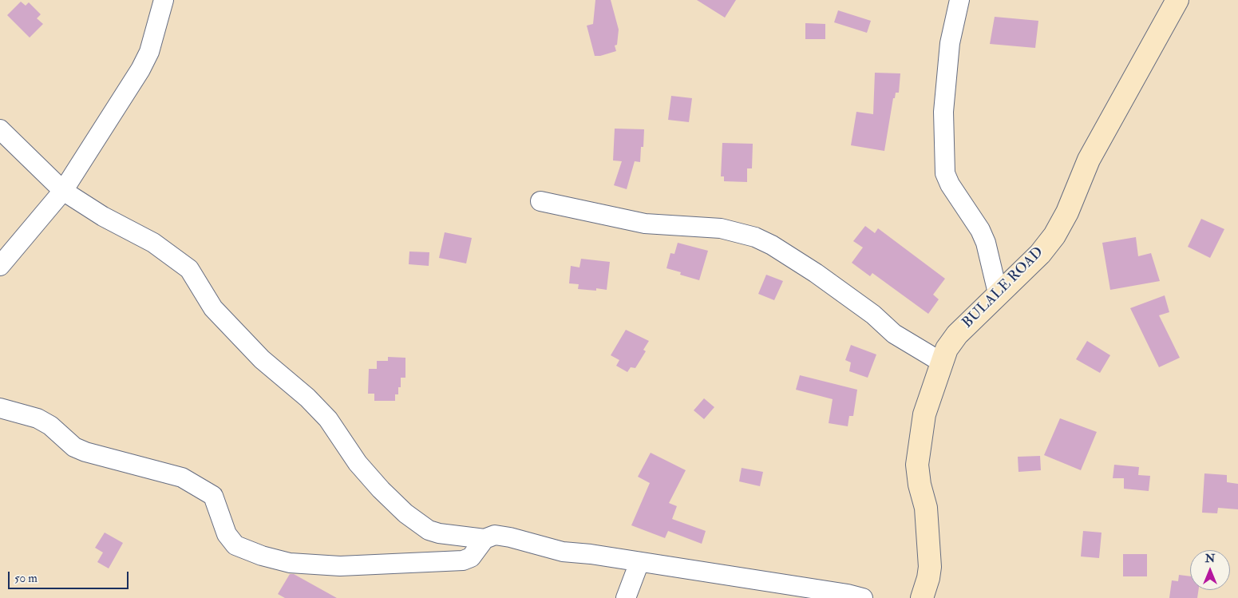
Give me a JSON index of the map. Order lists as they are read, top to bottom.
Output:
{
  "streets": {
    "street": ["BULALE ROAD"]
  },
  "scale_bar": "50 m",
  "north": "top"
}
